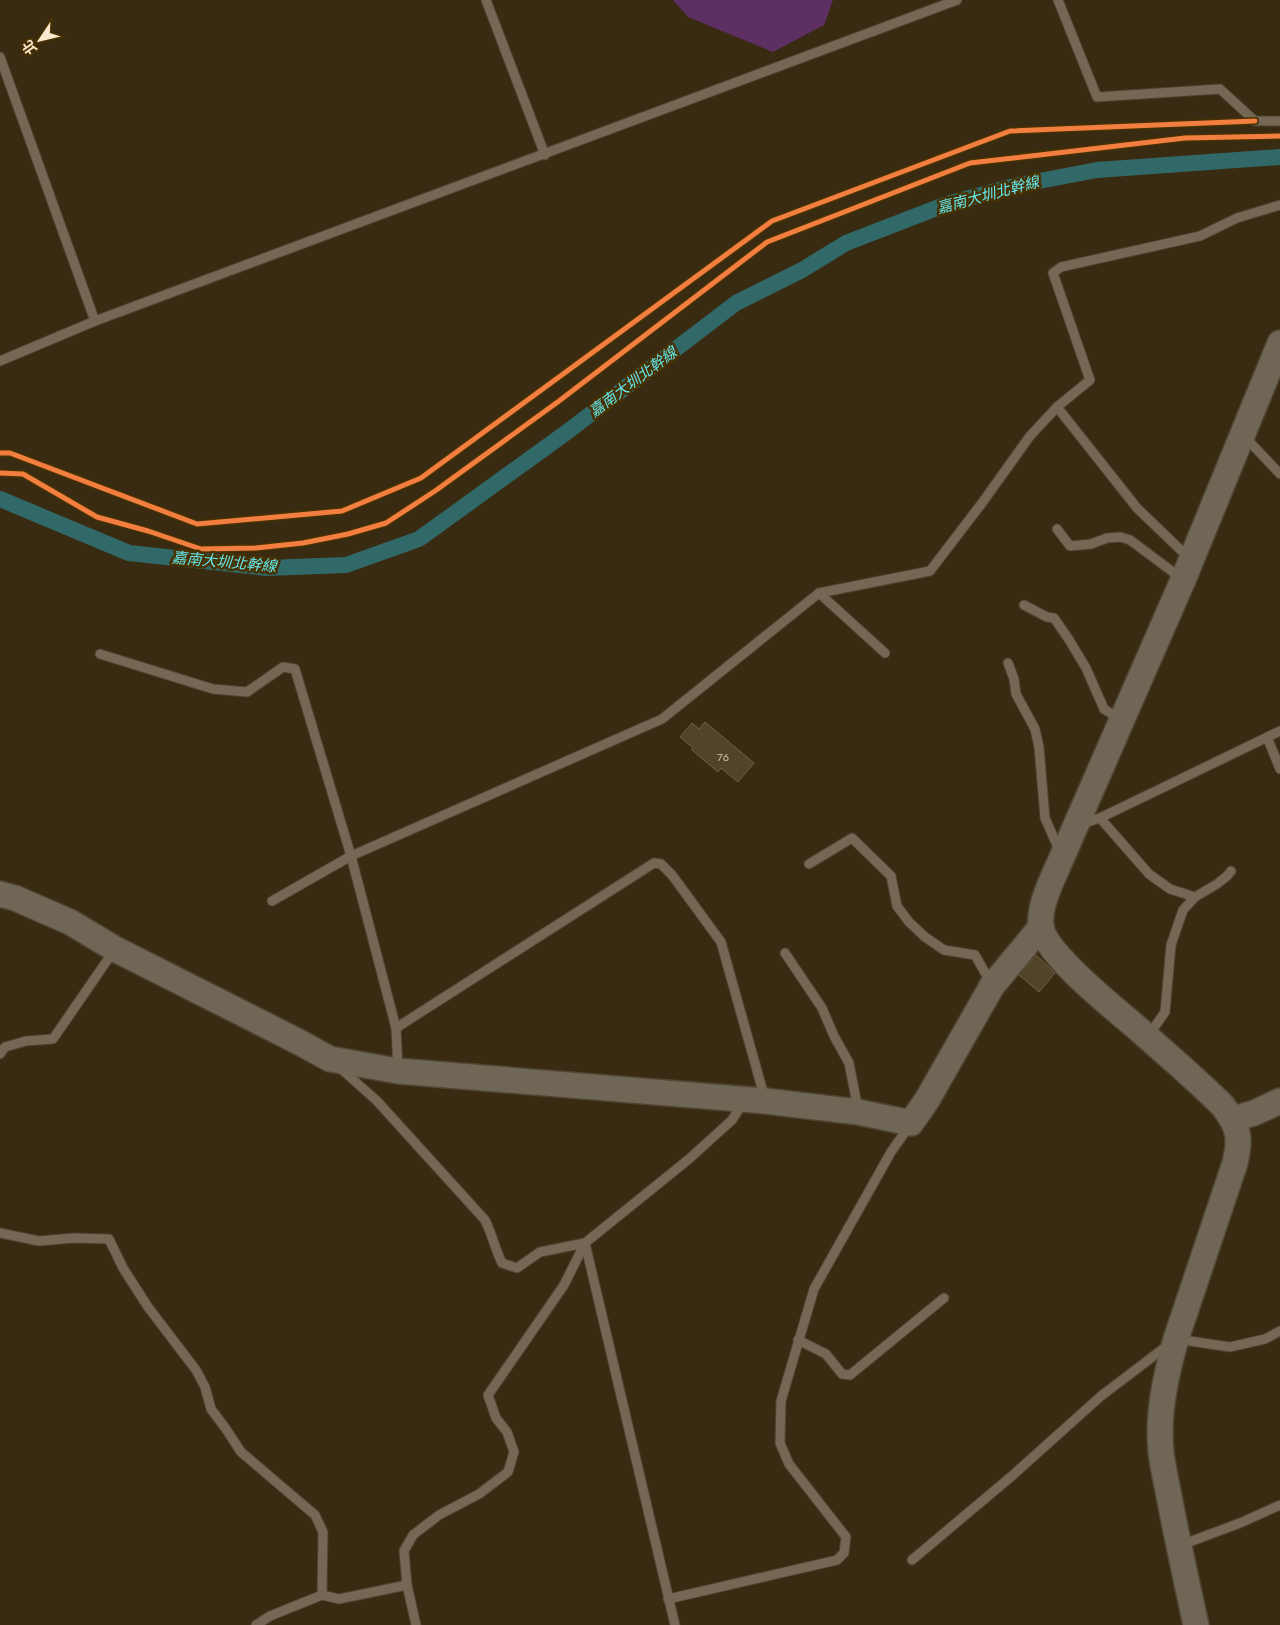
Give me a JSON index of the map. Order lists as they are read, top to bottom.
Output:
{
  "water": ["嘉南大圳北幹線"],
  "house_numbers": ["76"],
  "north": "bottom left"
}
